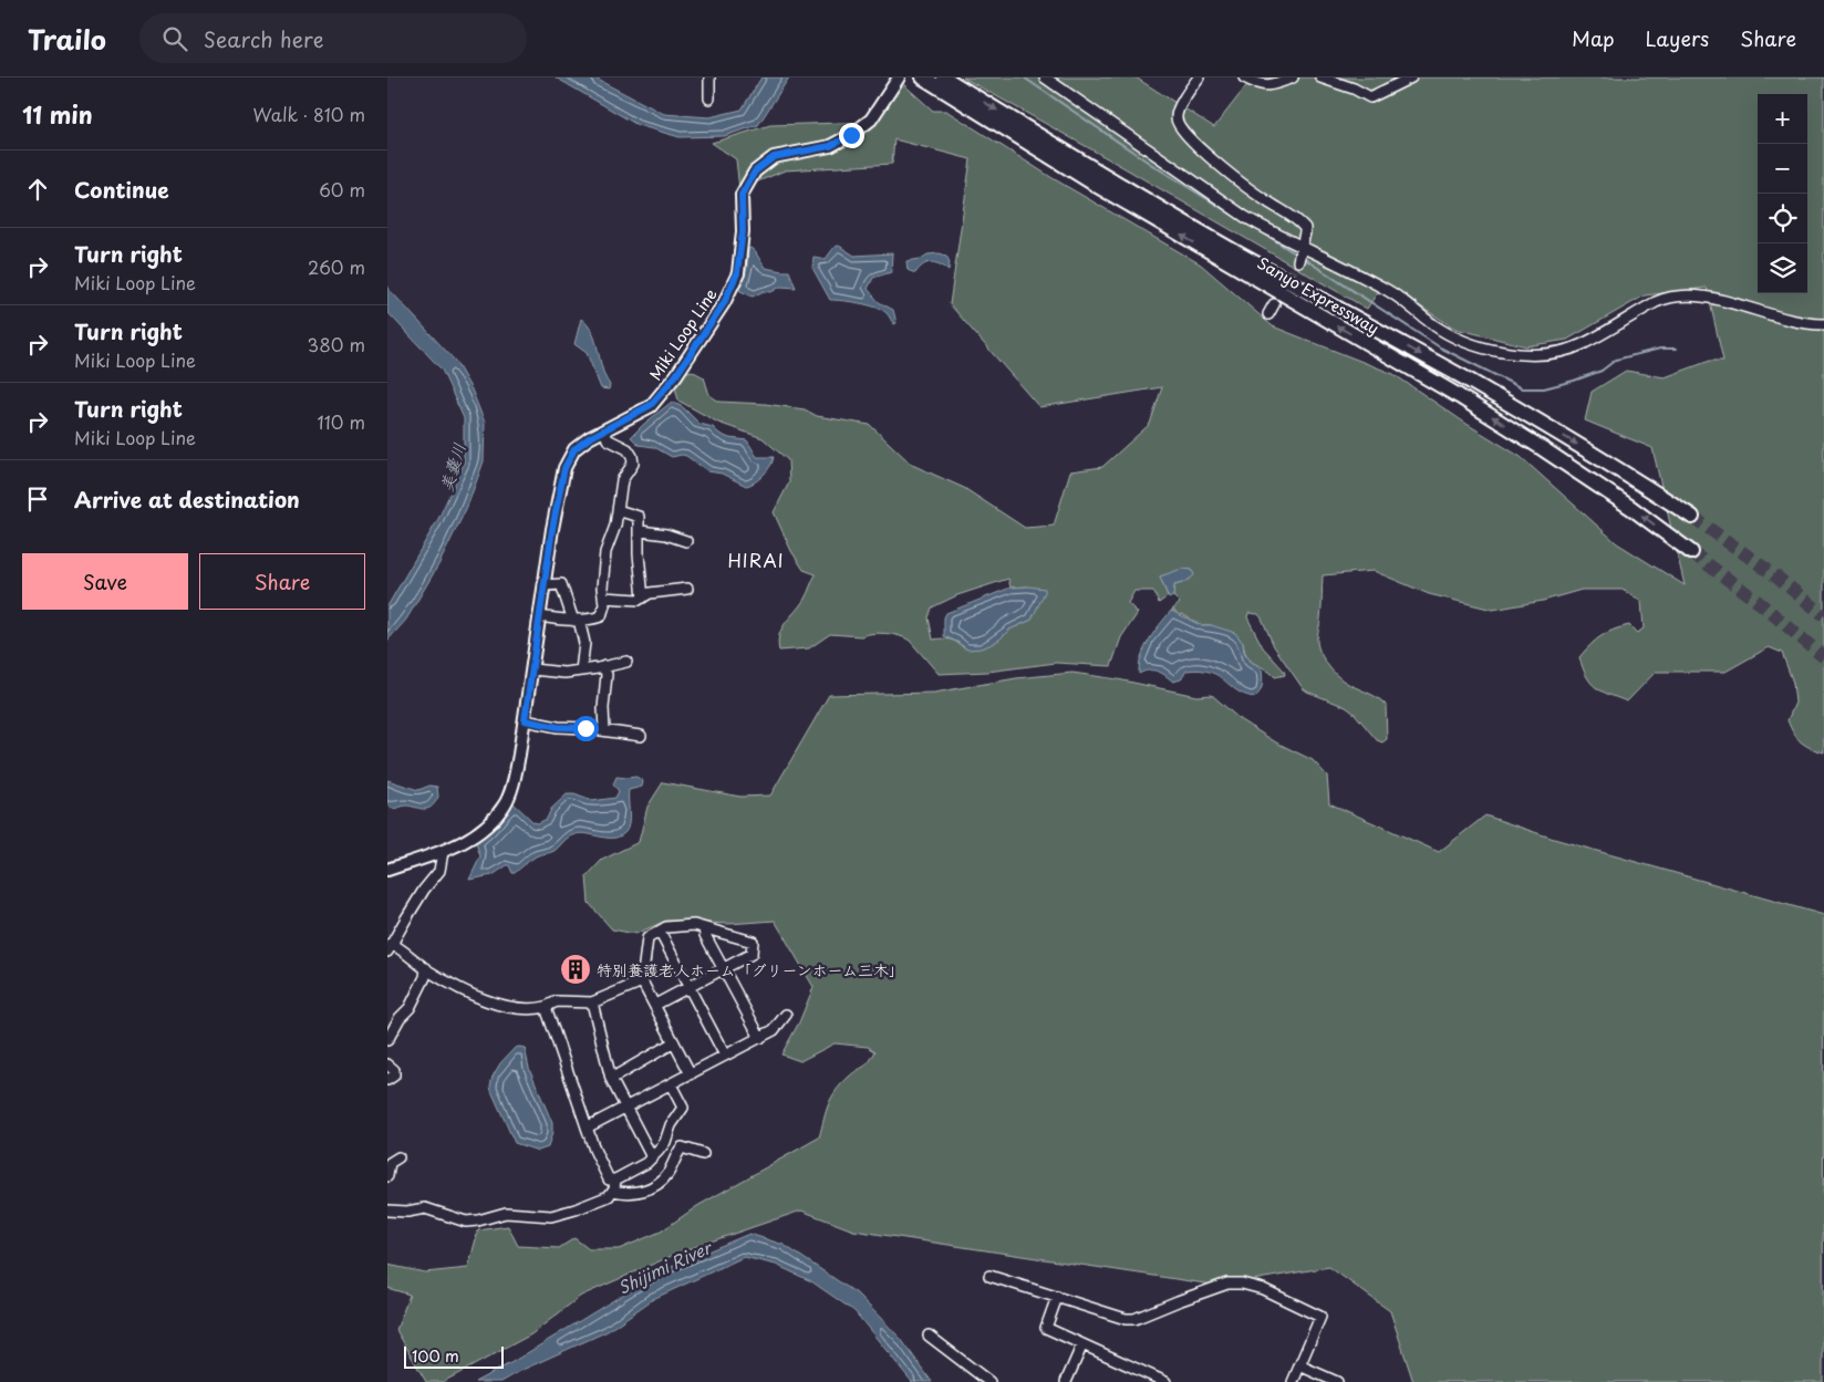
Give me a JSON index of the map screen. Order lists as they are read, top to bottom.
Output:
{
  "streets": {
    "highway": ["Sanyo Expressway"],
    "main road": ["Miki Loop Line"]
  },
  "districts": ["HIRAI"],
  "water": ["美嚢川", "Shijimi River"],
  "places": {
    "building": ["特別養護老人ホーム「グリーンホーム三木」"]
  },
  "scale_bar": "100 m",
  "page": {
    "header": "Trailo",
    "search": "Search here",
    "nav": ["Map", "Layers", "Share"],
    "heading": ["11 min", "Walk · 810 m"],
    "map_buttons": ["+", "−"],
    "list": [
      ["Continue", "60 m"],
      ["Turn right", "Miki Loop Line", "260 m"],
      ["Turn right", "Miki Loop Line", "380 m"],
      ["Turn right", "Miki Loop Line", "110 m"],
      "Arrive at destination"
    ],
    "buttons": ["Save", "Share"],
    "scale": "100 m"
  }
}
